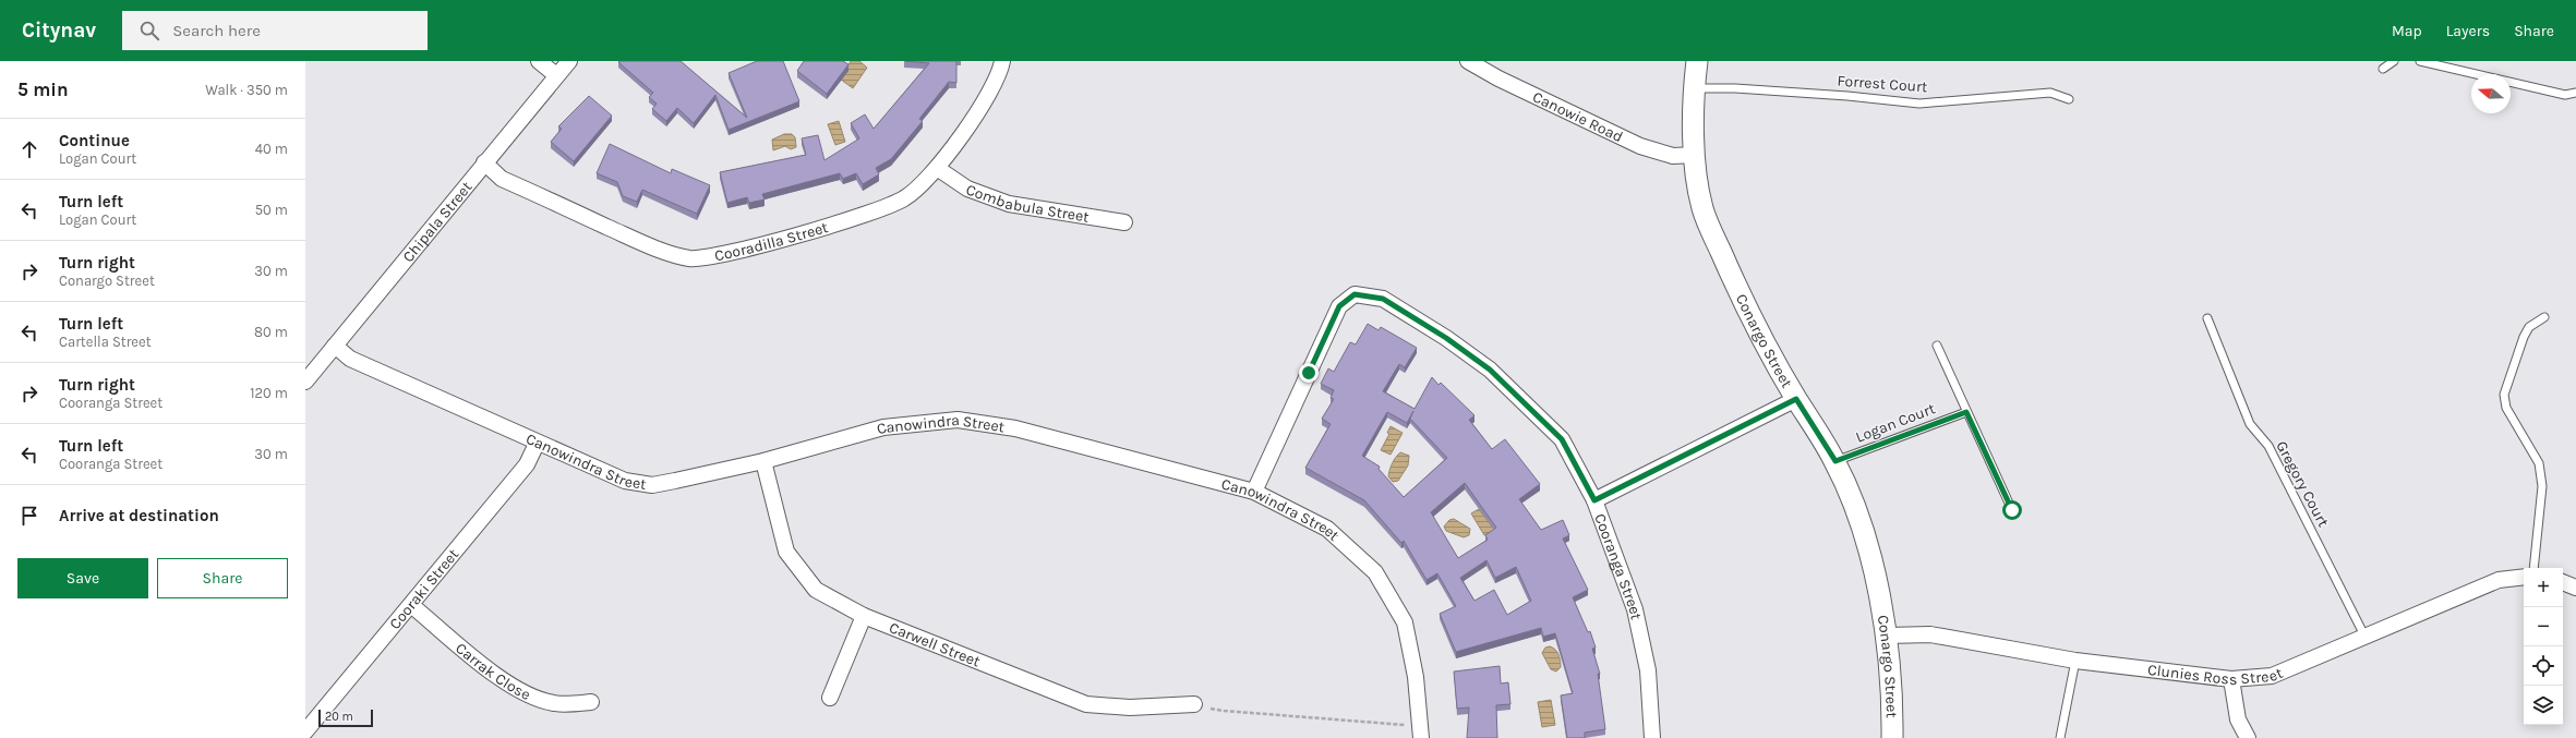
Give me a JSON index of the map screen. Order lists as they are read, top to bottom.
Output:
{
  "streets": {
    "street": [
      "Canowie Road",
      "Combabula Street",
      "Chipala Street",
      "Cooradilla Street",
      "Conargo Street",
      "Canowindra Street",
      "Cooranga Street",
      "Cooraki Street",
      "Carwell Street",
      "Clunies Ross Street",
      "Carrak Close"
    ],
    "lane": ["Forrest Court", "Logan Court", "Gregory Court"]
  },
  "crossings": [
    ["Forrest Court", "Conargo Street"],
    ["Canowie Road", "Conargo Street"],
    ["Combabula Street", "Cooradilla Street"],
    ["Chipala Street", "Cooradilla Street"],
    ["Chipala Street", "Canowindra Street"],
    ["Conargo Street", "Logan Court"],
    ["Conargo Street", "Clunies Ross Street"],
    ["Canowindra Street", "Cooranga Street"],
    ["Canowindra Street", "Cooraki Street"],
    ["Canowindra Street", "Carwell Street"],
    ["Gregory Court", "Clunies Ross Street"],
    ["Cooraki Street", "Carrak Close"]
  ],
  "scale_bar": "20 m",
  "north": "left",
  "page": {
    "header": "Citynav",
    "search": "Search here",
    "nav": ["Map", "Layers", "Share"],
    "heading": ["5 min", "Walk · 350 m"],
    "list": [
      ["Continue", "Logan Court", "40 m"],
      ["Turn left", "Logan Court", "50 m"],
      ["Turn right", "Conargo Street", "30 m"],
      ["Turn left", "Cartella Street", "80 m"],
      ["Turn right", "Cooranga Street", "120 m"],
      ["Turn left", "Cooranga Street", "30 m"],
      "Arrive at destination"
    ],
    "buttons": ["Save", "Share"],
    "map_buttons": ["+", "−"],
    "scale": "20 m"
  }
}
